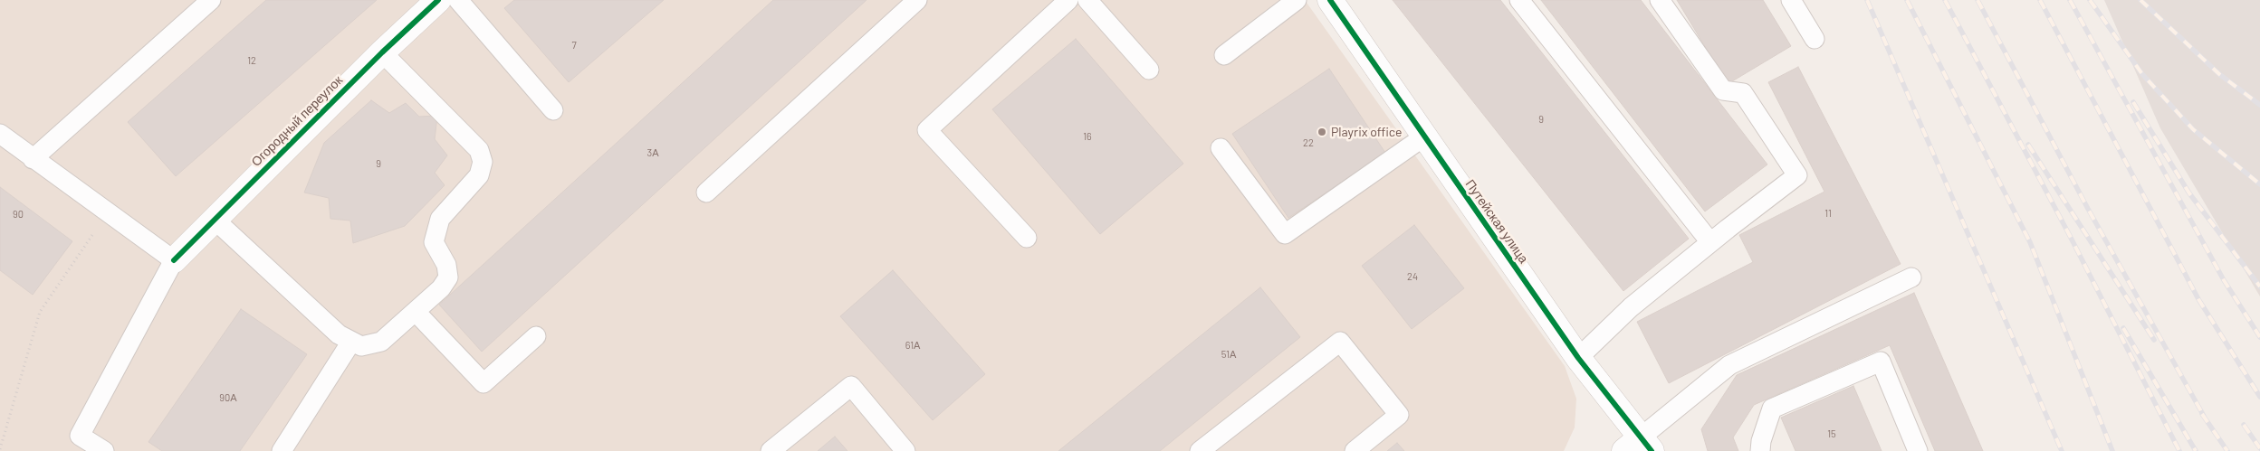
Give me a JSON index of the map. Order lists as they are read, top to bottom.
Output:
{
  "streets": {
    "street": ["Огородный переулок", "Путейская улица"]
  },
  "places": ["Playrix office"],
  "house_numbers": [
    "7",
    "12",
    "9",
    "16",
    "22",
    "3А",
    "9",
    "11",
    "90",
    "24",
    "61А",
    "51А",
    "90А",
    "15"
  ]
}
